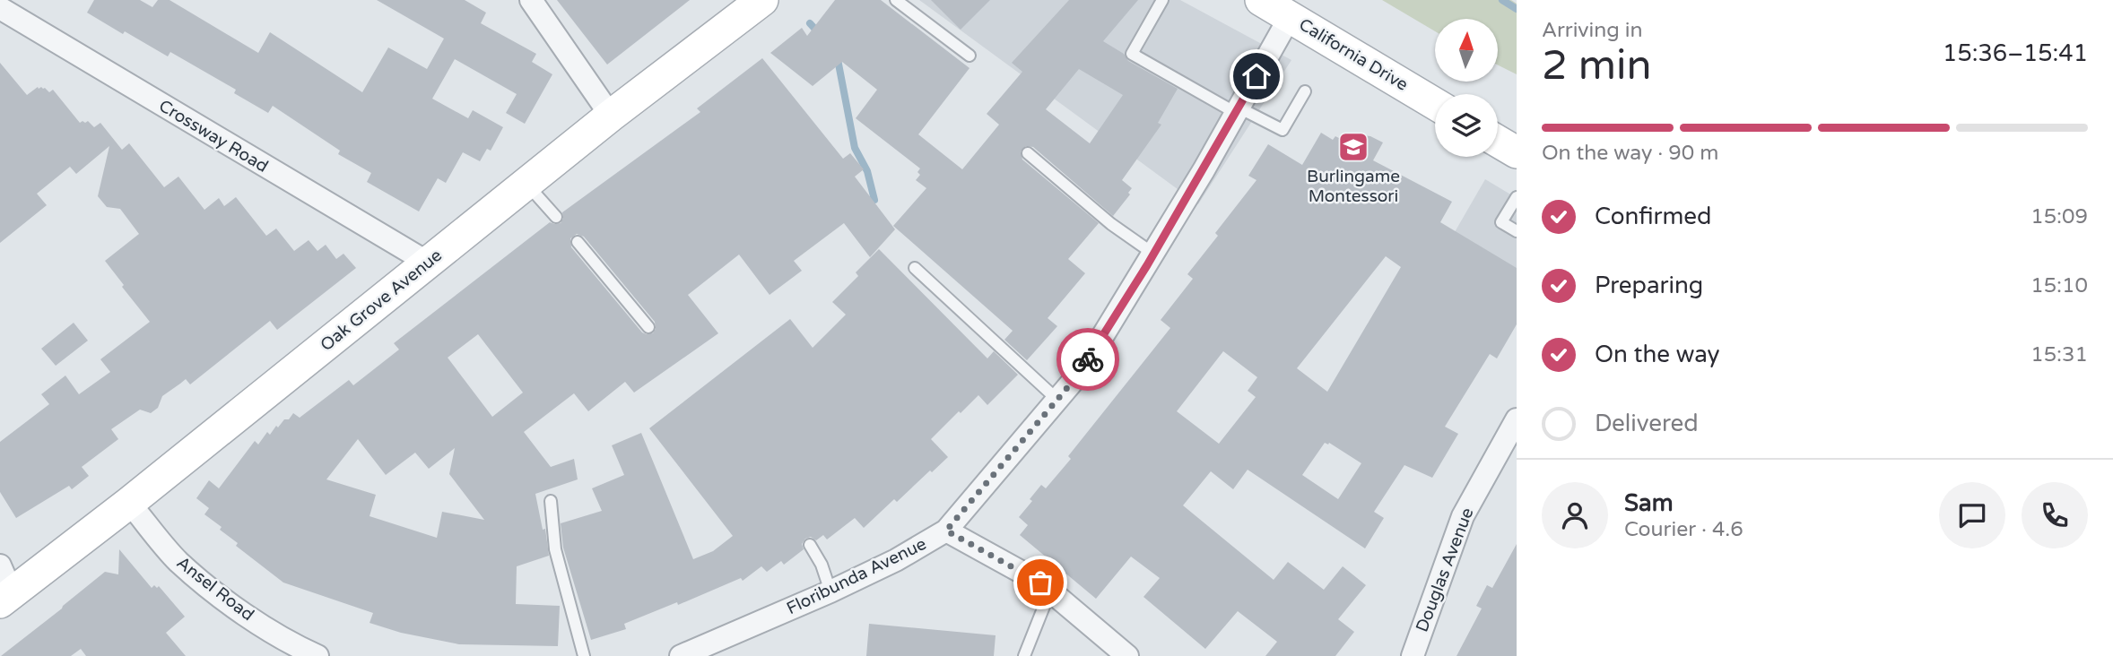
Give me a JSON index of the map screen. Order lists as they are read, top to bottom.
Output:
{
  "streets": {
    "street": [
      "California Drive",
      "Crossway Road",
      "Oak Grove Avenue",
      "Douglas Avenue",
      "Floribunda Avenue",
      "Ansel Road"
    ]
  },
  "crossings": [
    ["California Drive", "Floribunda Avenue"],
    ["Crossway Road", "Oak Grove Avenue"],
    ["Oak Grove Avenue", "Ansel Road"]
  ],
  "places": {
    "school or university": ["Burlingame Montessori"]
  },
  "north": "top",
  "page": {
    "heading": ["2 min", "Arriving in", "15:36–15:41"],
    "panel": ["Sam", "Courier · 4.6"],
    "bar": "On the way · 90 m",
    "list": [
      ["Confirmed", "15:09"],
      ["Preparing", "15:10"],
      ["On the way", "15:31"],
      "Delivered"
    ]
  }
}
